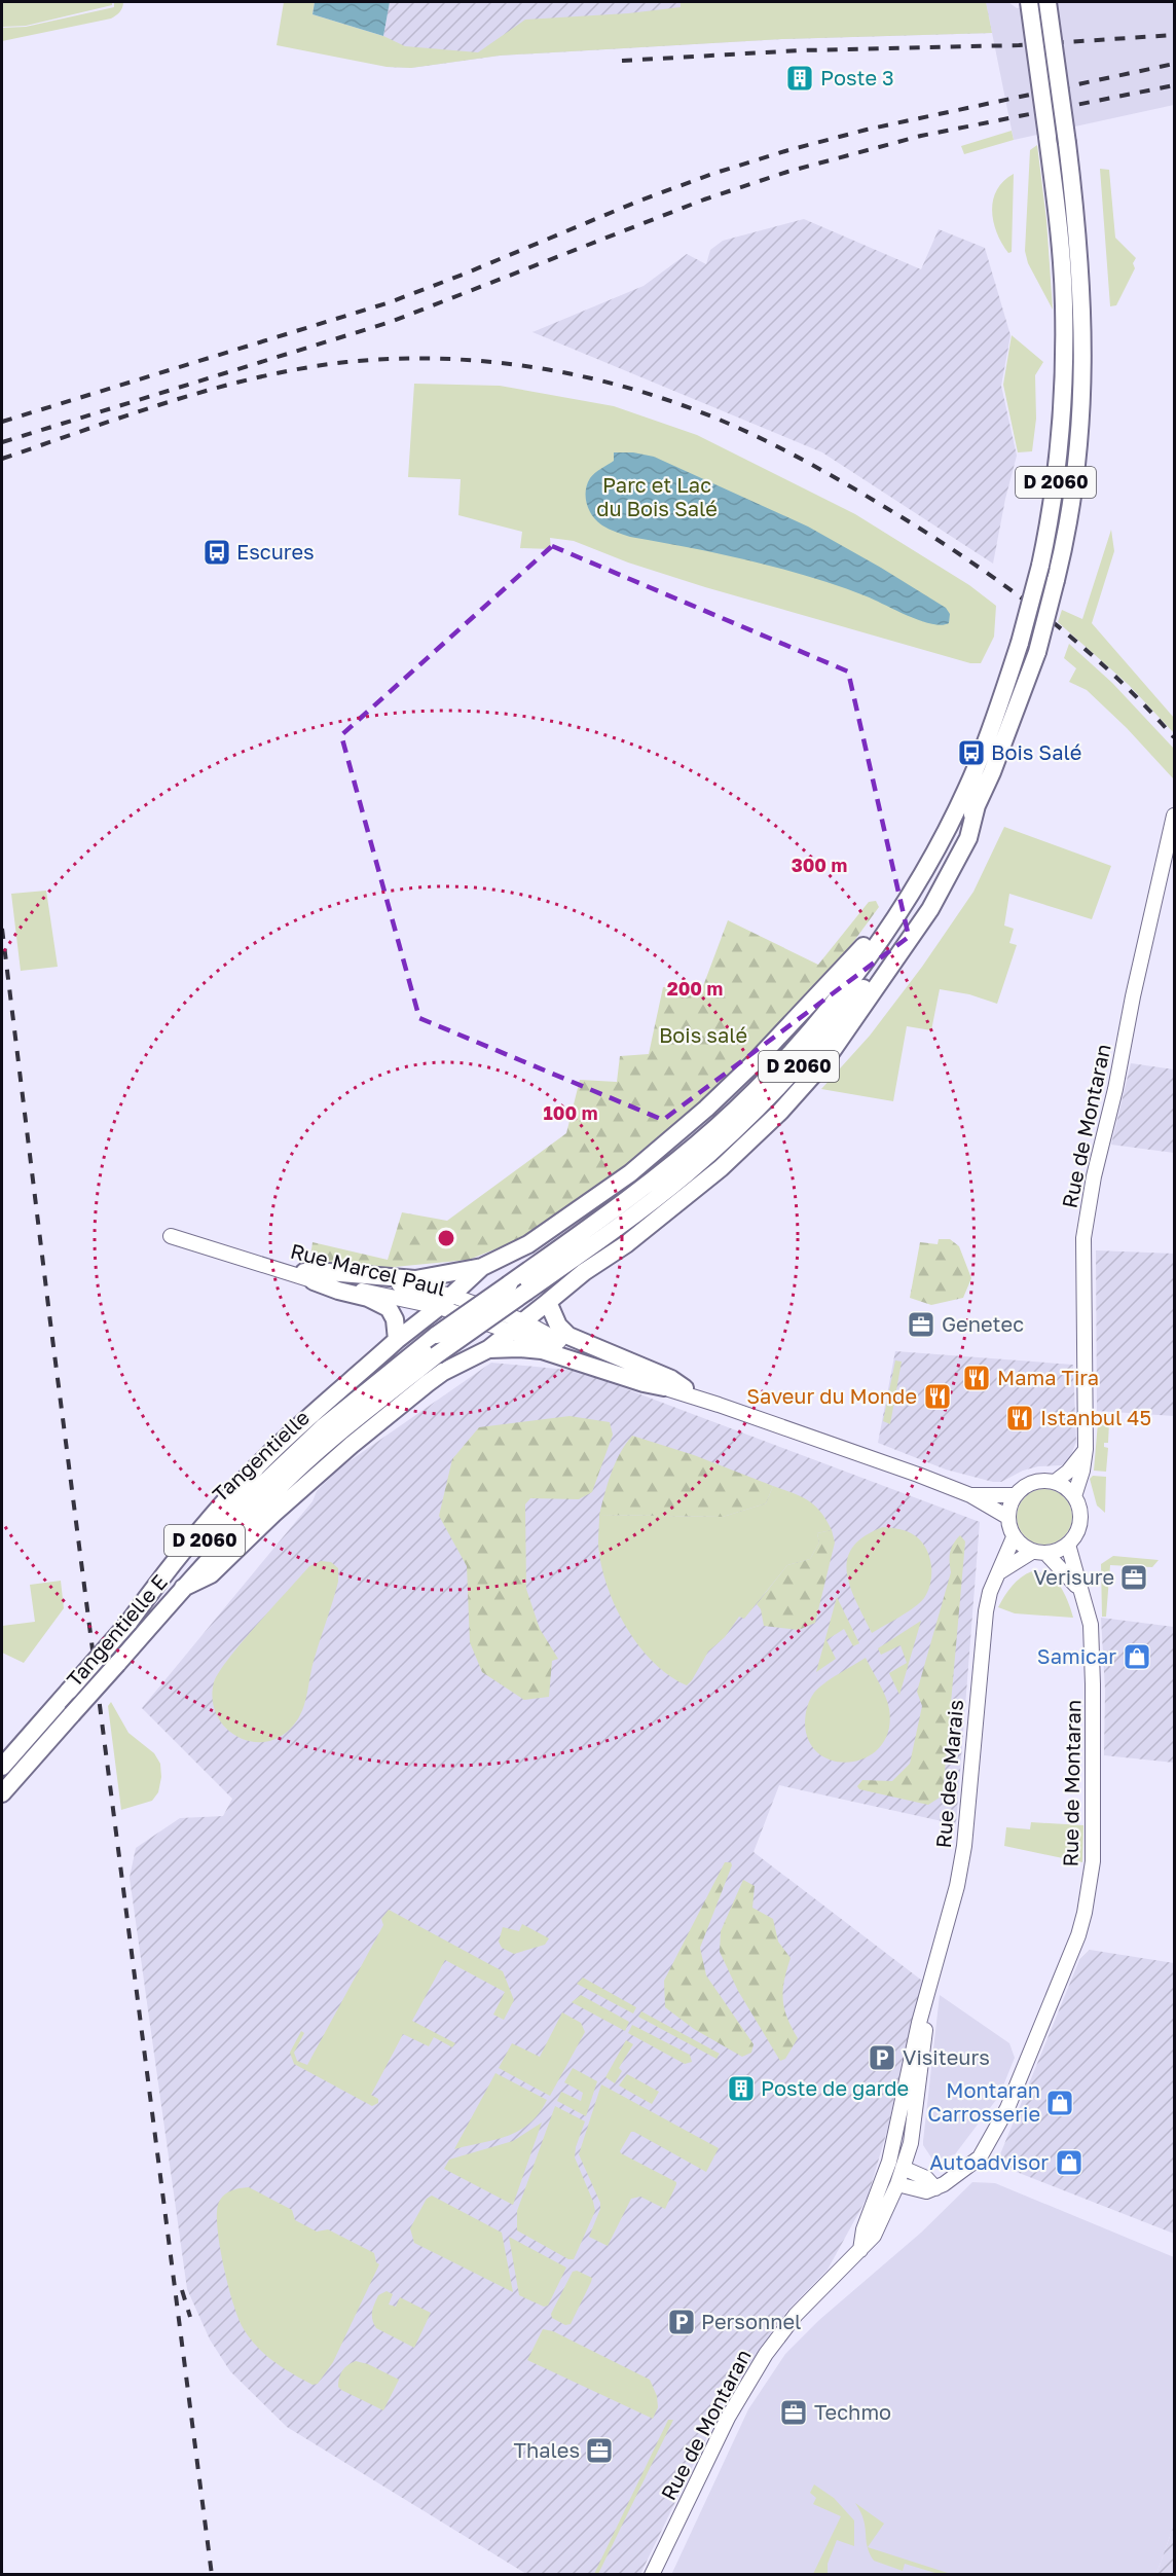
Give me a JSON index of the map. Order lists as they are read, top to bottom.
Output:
{
  "streets": {
    "main road": ["D 2060", "Tangentielle", "Tangentielle E"],
    "street": ["Rue de Montaran", "Rue Marcel Paul", "Rue des Marais"]
  },
  "crossings": [
    ["D 2060", "Tangentielle"],
    ["D 2060", "Tangentielle E"],
    ["Rue de Montaran", "Rue Marcel Paul"],
    ["Rue de Montaran", "Rue des Marais"],
    ["Rue Marcel Paul", "Rue des Marais"],
    ["Tangentielle", "Tangentielle E"]
  ],
  "parks": ["Parc et Lac du Bois Salé", "Bois salé"],
  "places": {
    "building": ["Poste 3", "Poste de garde"],
    "bus stop": ["Escures", "Bois Salé"],
    "office": [
      "Genetec",
      "Verisure",
      "Techmo",
      "Thales"
    ],
    "restaurant": ["Mama Tira", "Saveur du Monde", "Istanbul 45"],
    "shop": ["Samicar", "Montaran Carrosserie", "Autoadvisor"],
    "parking": ["Visiteurs", "Personnel"]
  },
  "rings": ["300 m", "200 m", "100 m"]
}
